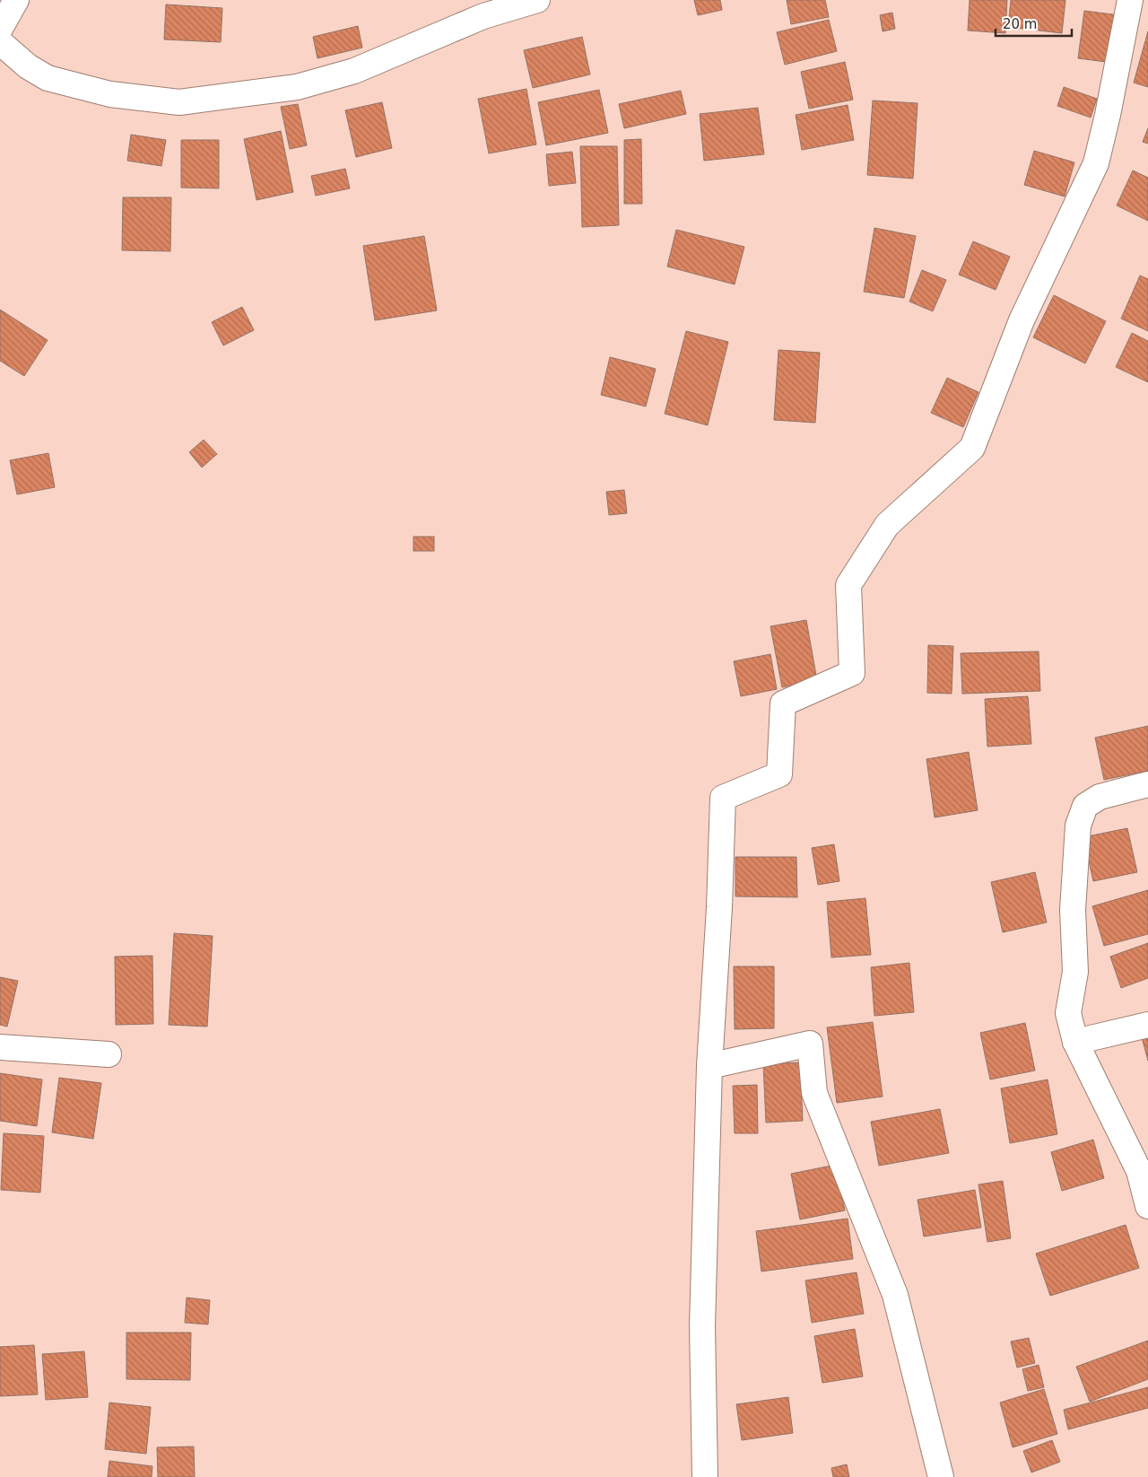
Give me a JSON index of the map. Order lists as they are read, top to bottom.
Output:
{
  "scale_bar": "20 m"
}
